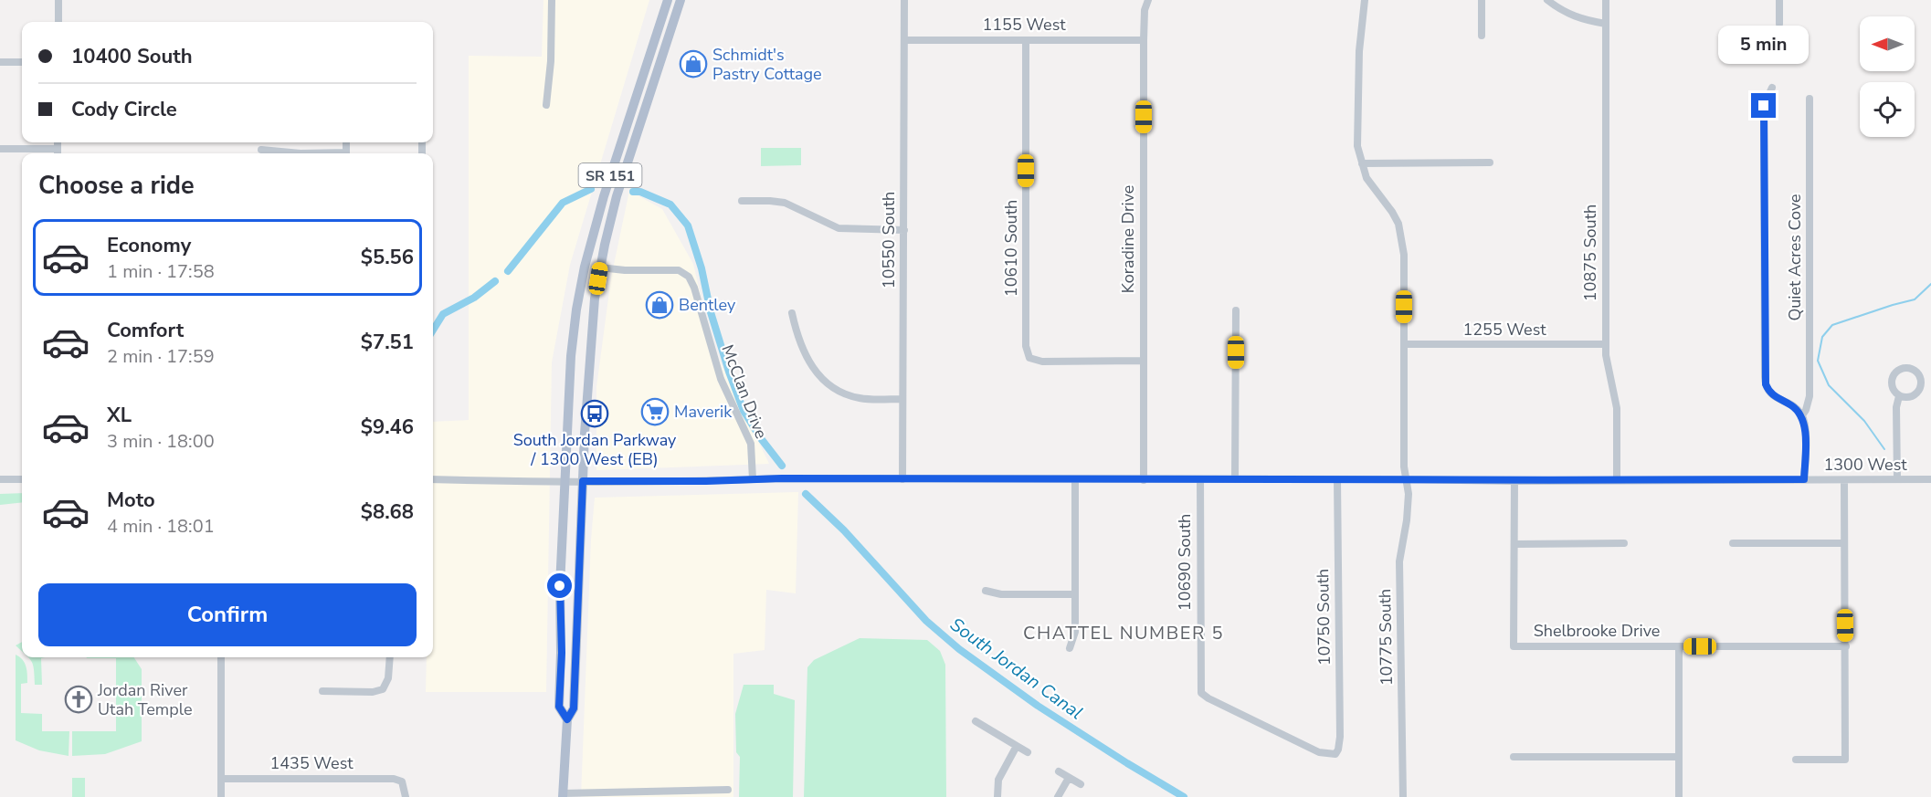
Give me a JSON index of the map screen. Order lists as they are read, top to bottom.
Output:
{
  "streets": {
    "main road": ["SR 151"],
    "street": [
      "1155 West",
      "Koradine Drive",
      "10550 South",
      "10610 South",
      "10875 South",
      "Quiet Acres Cove",
      "1255 West",
      "McClan Drive",
      "1300 West",
      "10690 South",
      "10750 South",
      "Shelbrooke Drive",
      "10775 South",
      "1435 West"
    ]
  },
  "crossings": [
    ["1155 West", "Koradine Drive"],
    ["1155 West", "10550 South"],
    ["1155 West", "10610 South"],
    ["SR 151", "McClan Drive"],
    ["SR 151", "1300 West"],
    ["Koradine Drive", "10610 South"],
    ["Koradine Drive", "1300 West"],
    ["10550 South", "1300 West"],
    ["10875 South", "1255 West"],
    ["10875 South", "1300 West"],
    ["1255 West", "10775 South"],
    ["McClan Drive", "1300 West"],
    ["1300 West", "10690 South"],
    ["1300 West", "10750 South"],
    ["1300 West", "Shelbrooke Drive"],
    ["1300 West", "10775 South"],
    ["10690 South", "10750 South"]
  ],
  "districts": ["CHATTEL NUMBER 5"],
  "water": ["South Jordan Canal"],
  "places": {
    "shop": ["Schmidt's Pastry Cottage", "Bentley"],
    "supermarket": ["Maverik"],
    "bus stop": ["South Jordan Parkway / 1300 West (EB)"],
    "church": ["Jordan River Utah Temple"]
  },
  "north": "left",
  "page": {
    "banner": ["10400 South", "Cody Circle"],
    "bubble": "5 min",
    "heading": "Choose a ride",
    "list": [
      {
        "name": "Economy",
        "note": "1 min · 17:58",
        "value": "$5.56"
      },
      {
        "name": "Comfort",
        "note": "2 min · 17:59",
        "value": "$7.51"
      },
      {
        "name": "XL",
        "note": "3 min · 18:00",
        "value": "$9.46"
      },
      {
        "name": "Moto",
        "note": "4 min · 18:01",
        "value": "$8.68"
      }
    ],
    "buttons": "Confirm"
  }
}
